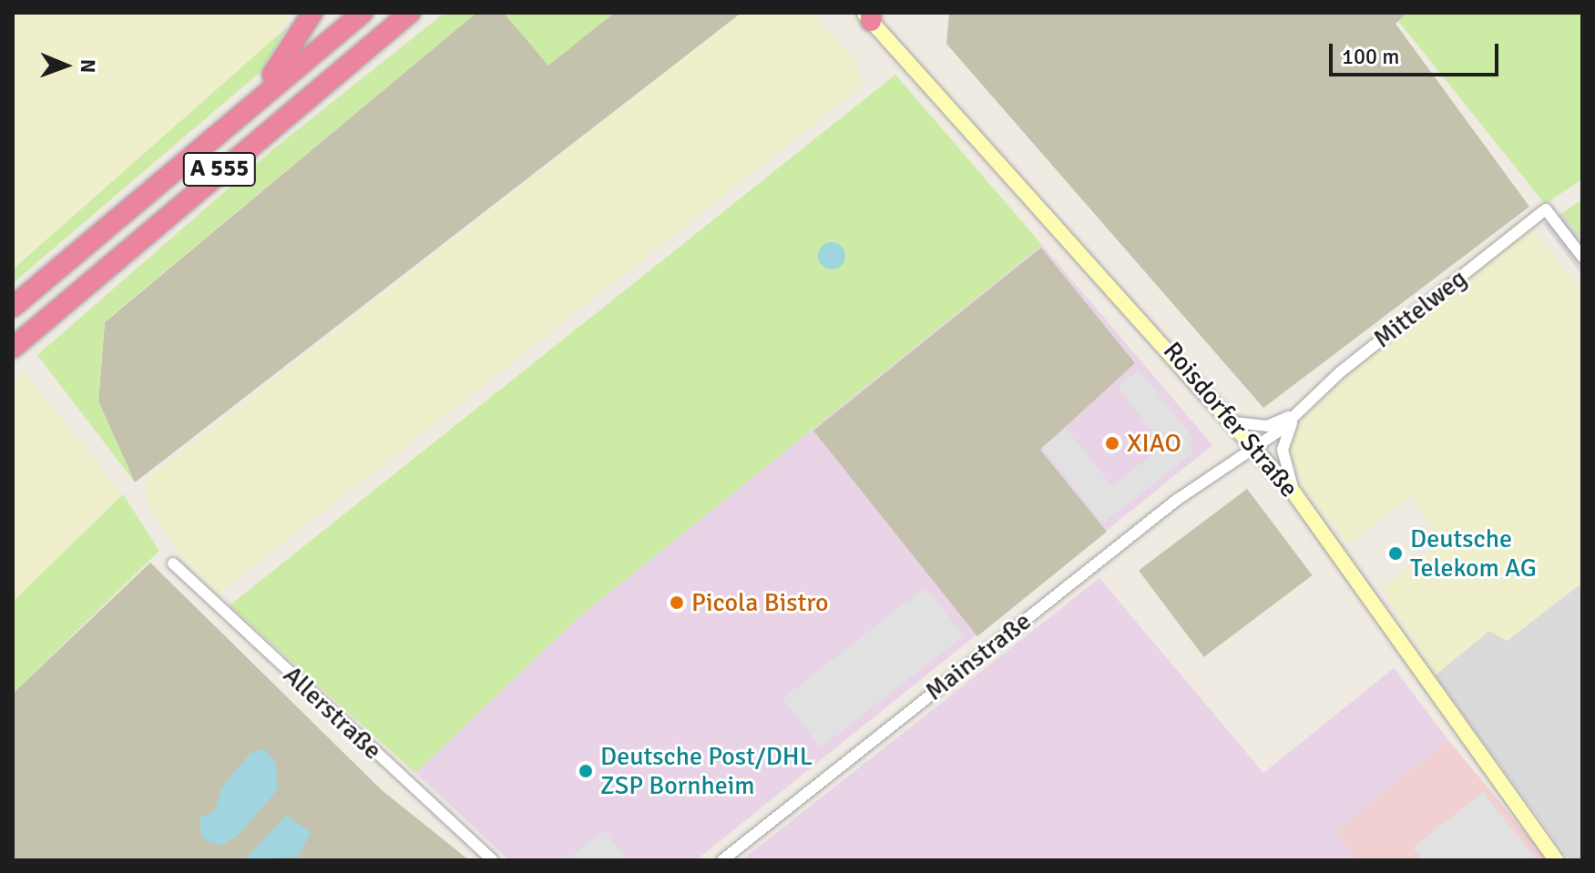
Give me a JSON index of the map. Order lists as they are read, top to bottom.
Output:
{
  "streets": {
    "highway": ["A 555"],
    "main road": ["Roisdorfer Straße"],
    "street": ["Mittelweg", "Mainstraße", "Allerstraße"]
  },
  "crossings": [
    ["Mittelweg", "Roisdorfer Straße"],
    ["Mittelweg", "Mainstraße"]
  ],
  "places": [
    "XIAO",
    "Deutsche Telekom AG",
    "Picola Bistro",
    "Deutsche Post/DHL ZSP Bornheim"
  ],
  "scale_bar": "100 m",
  "north": "right"
}
